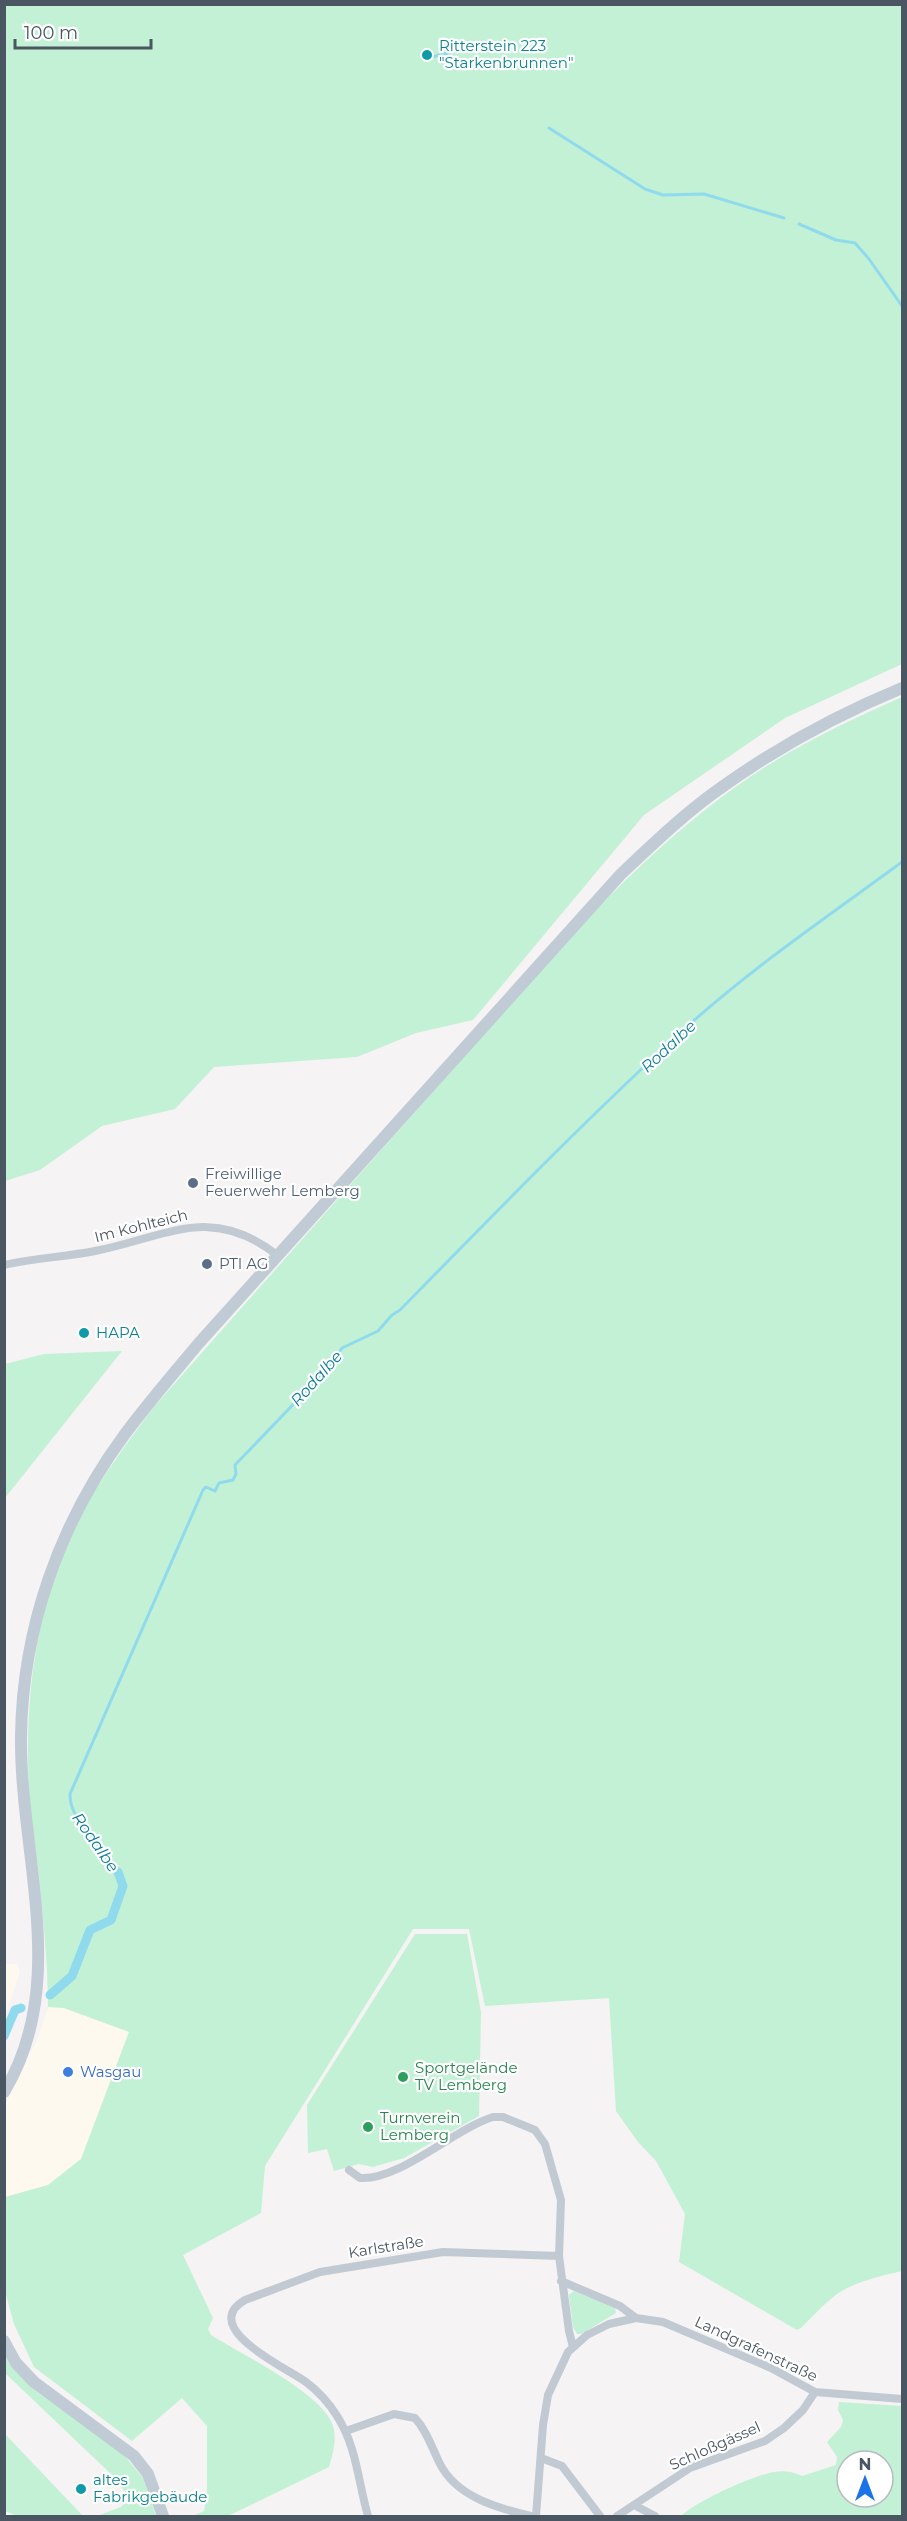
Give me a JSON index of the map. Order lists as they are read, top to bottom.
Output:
{
  "streets": {
    "street": [
      "Im Kohlteich",
      "Karlstraße",
      "Landgrafenstraße",
      "Schloßgässel"
    ]
  },
  "crossings": [
    ["Landgrafenstraße", "Schloßgässel"]
  ],
  "water": ["Rodalbe"],
  "places": [
    "Ritterstein 223 \"Starkenbrunnen\"",
    "Freiwillige Feuerwehr Lemberg",
    "PTI AG",
    "HAPA",
    "Wasgau",
    "Sportgelände TV Lemberg",
    "Turnverein Lemberg",
    "altes Fabrikgebäude"
  ],
  "scale_bar": "100 m",
  "north": "top"
}
